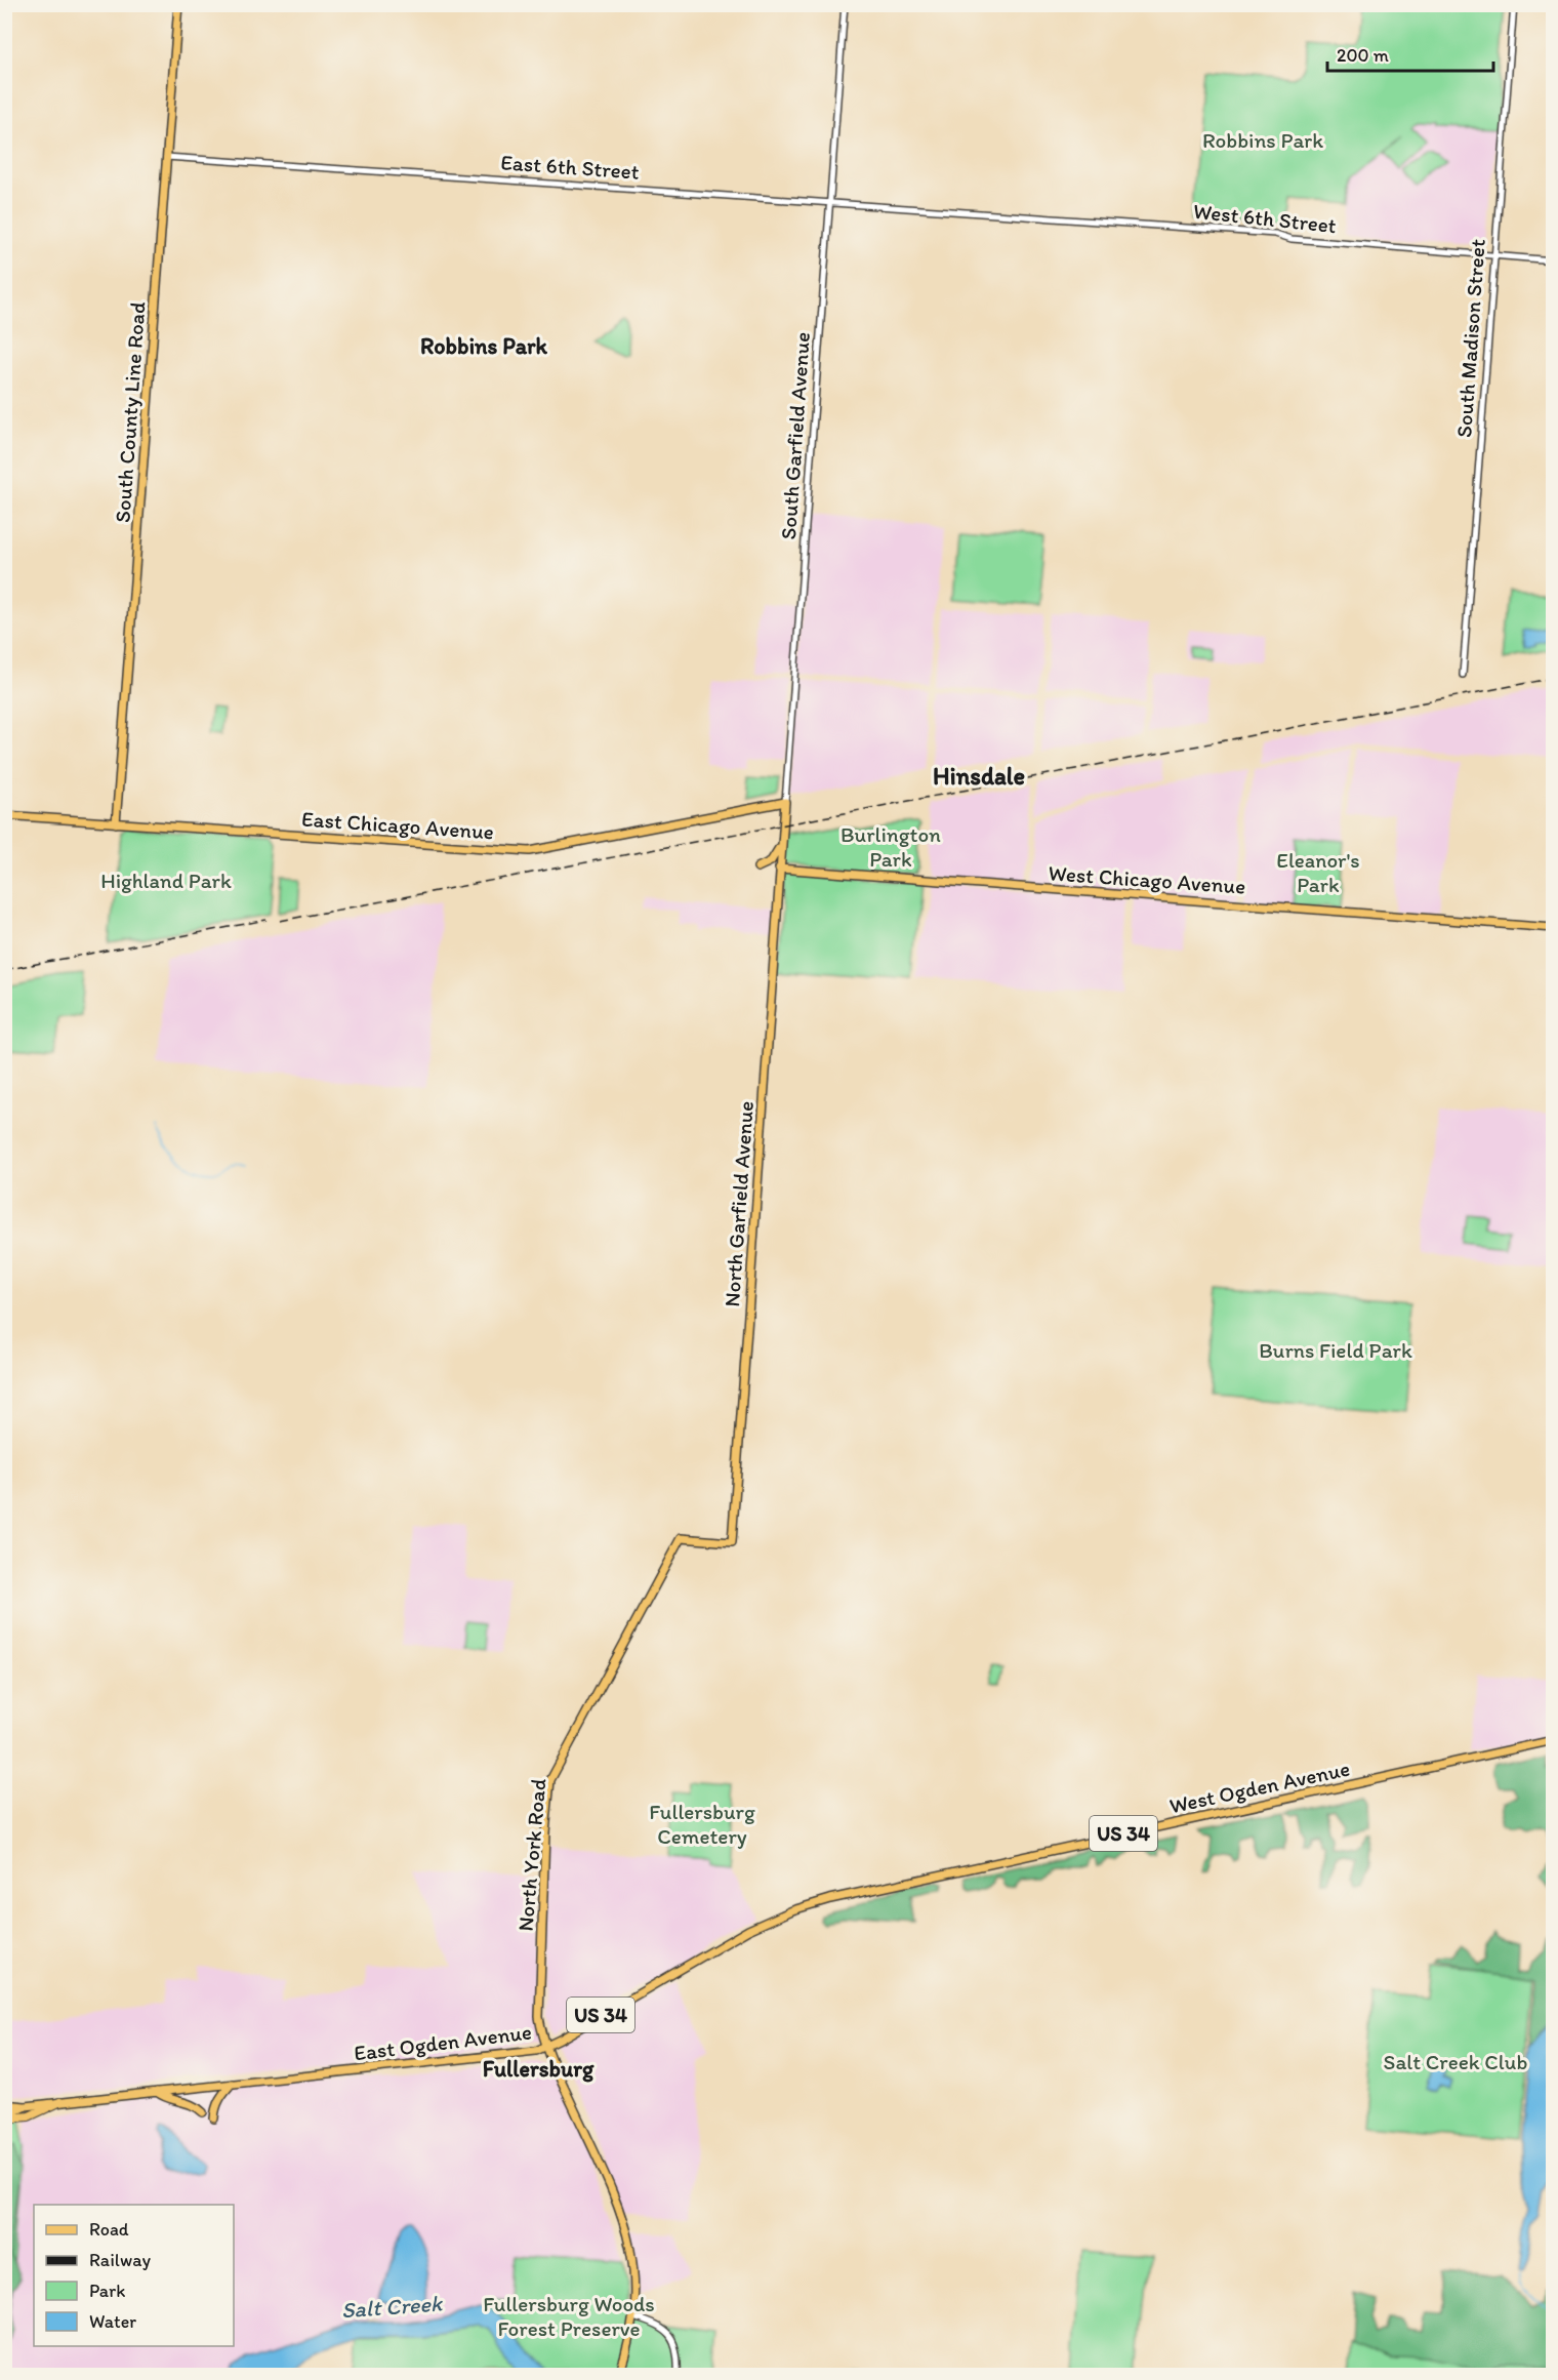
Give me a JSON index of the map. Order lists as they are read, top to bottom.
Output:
{
  "streets": {
    "main road": [
      "South County Line Road",
      "South Garfield Avenue",
      "East Chicago Avenue",
      "West Chicago Avenue",
      "North Garfield Avenue",
      "West Ogden Avenue",
      "US 34",
      "North York Road",
      "East Ogden Avenue"
    ],
    "street": ["East 6th Street", "West 6th Street", "South Madison Street"]
  },
  "crossings": [
    ["East 6th Street", "West 6th Street"],
    ["East 6th Street", "South County Line Road"],
    ["East 6th Street", "South Garfield Avenue"],
    ["West 6th Street", "South Madison Street"],
    ["South County Line Road", "East Chicago Avenue"],
    ["South Garfield Avenue", "East Chicago Avenue"],
    ["South Garfield Avenue", "West Chicago Avenue"],
    ["South Garfield Avenue", "North Garfield Avenue"],
    ["West Chicago Avenue", "North Garfield Avenue"],
    ["North Garfield Avenue", "North York Road"],
    ["West Ogden Avenue", "East Ogden Avenue"],
    ["North York Road", "East Ogden Avenue"]
  ],
  "districts": ["Robbins Park", "Hinsdale", "Fullersburg"],
  "water": ["Salt Creek"],
  "parks": [
    "Robbins Park",
    "Burlington Park",
    "Eleanor's Park",
    "Highland Park",
    "Burns Field Park",
    "Fullersburg Cemetery",
    "Salt Creek Club",
    "Fullersburg Woods Forest Preserve"
  ],
  "legend": [
    "Road",
    "Railway",
    "Park",
    "Water"
  ],
  "scale_bar": "200 m"
}
